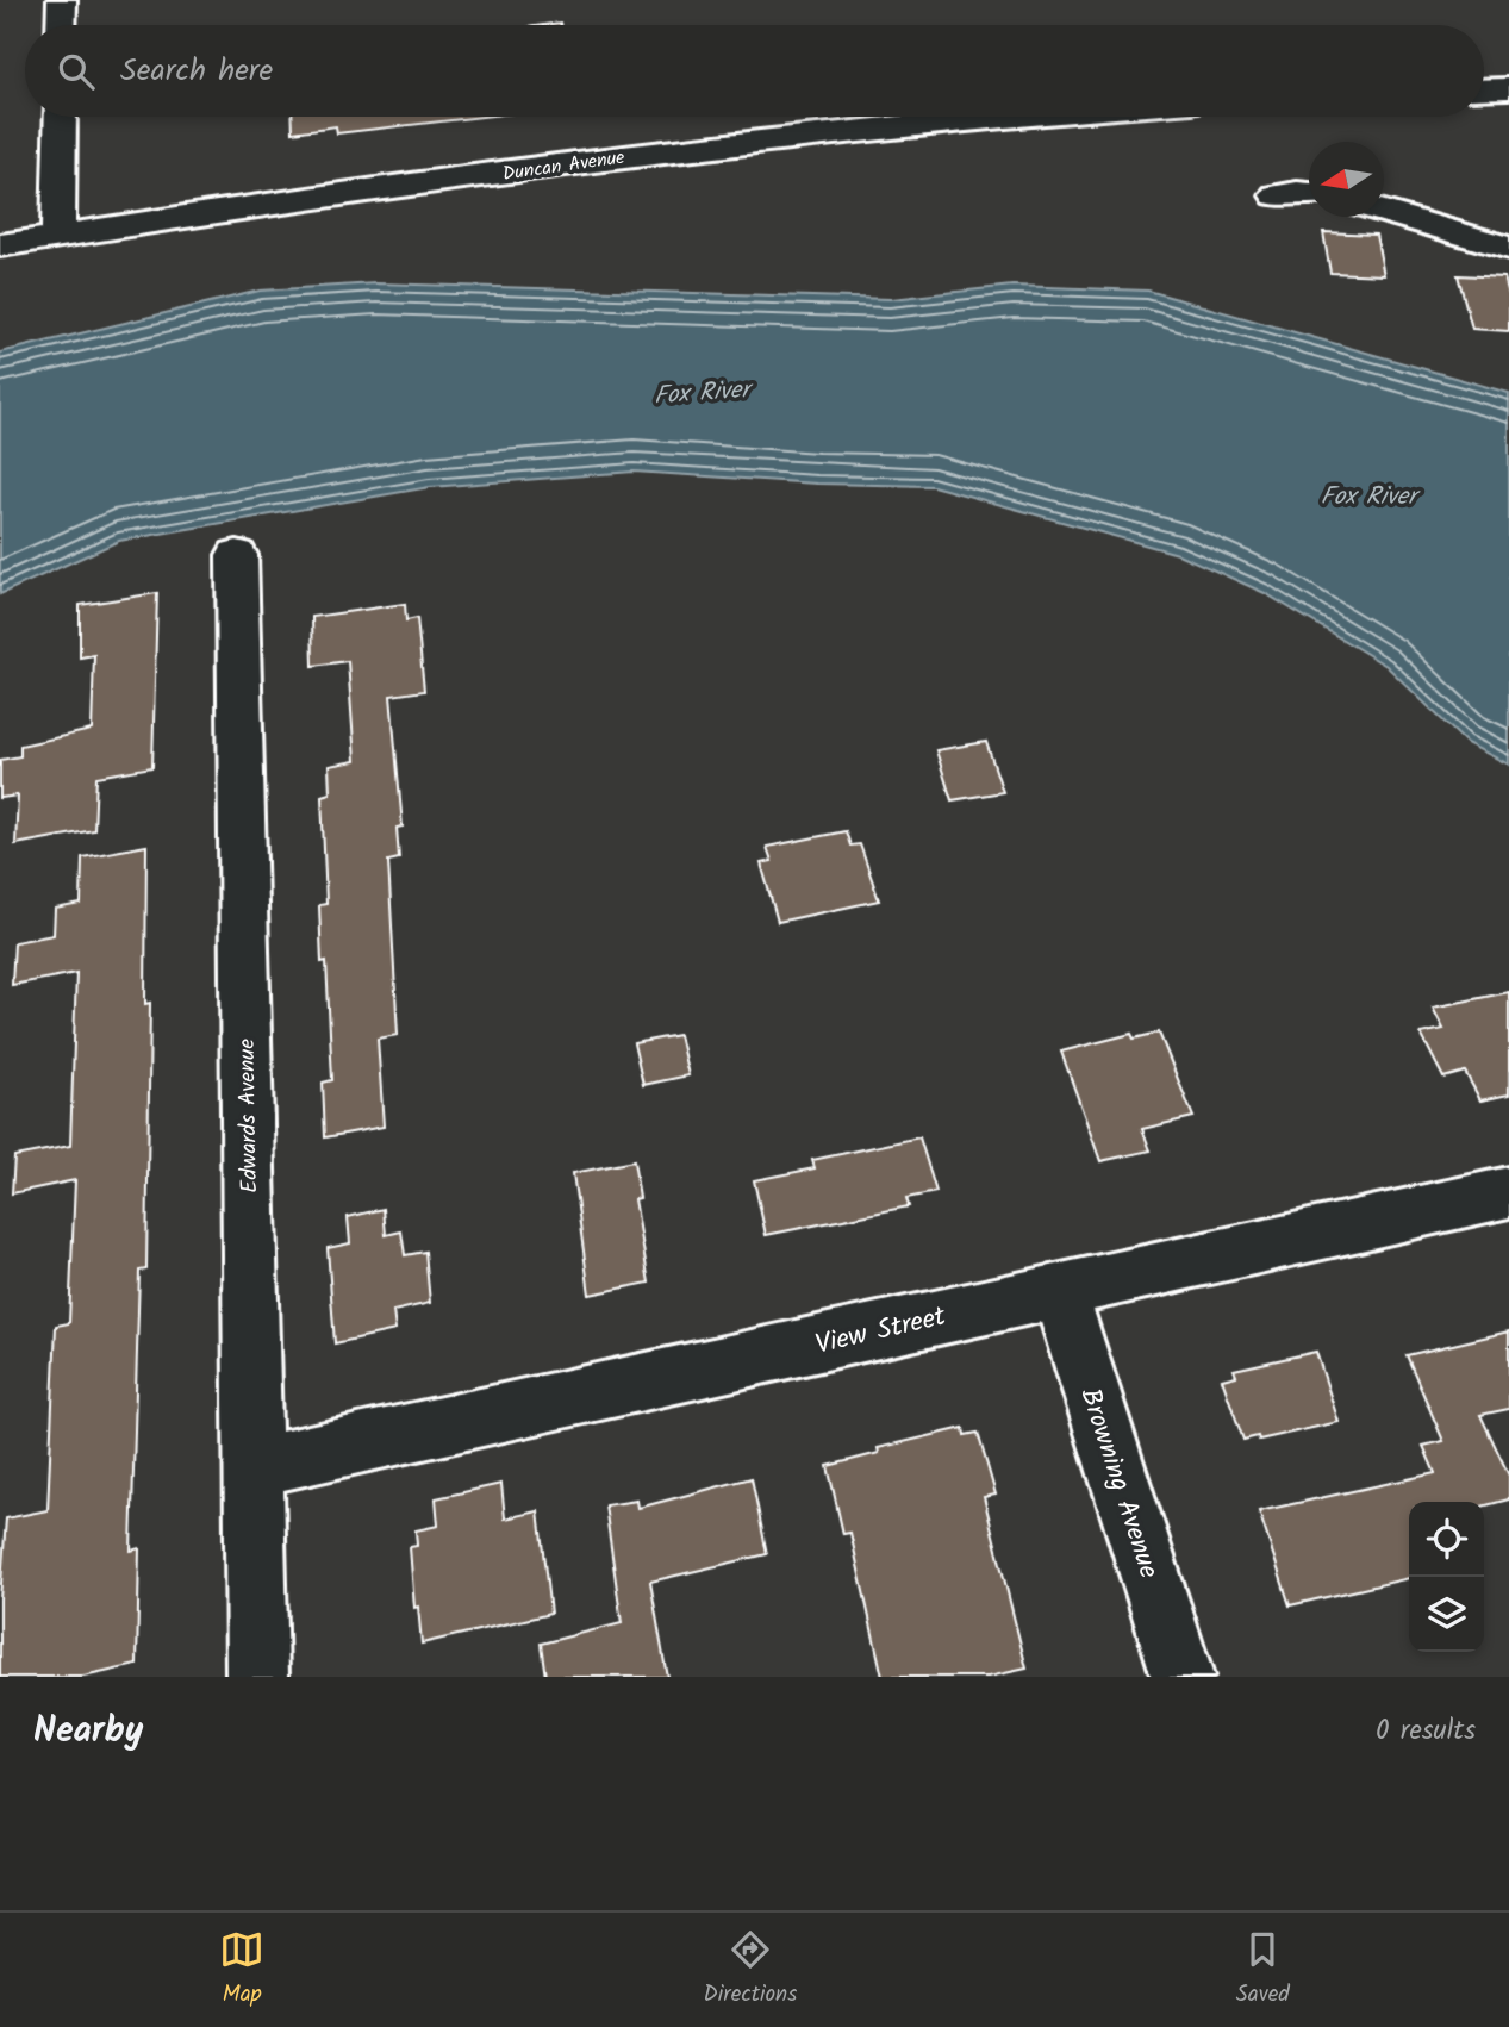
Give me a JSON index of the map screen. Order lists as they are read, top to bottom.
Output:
{
  "streets": {
    "street": [
      "Duncan Avenue",
      "Edwards Avenue",
      "View Street",
      "Browning Avenue"
    ]
  },
  "crossings": [
    ["Edwards Avenue", "View Street"],
    ["View Street", "Browning Avenue"]
  ],
  "water": ["Fox River"],
  "north": "left",
  "page": {
    "search": "Search here",
    "heading": ["Nearby", "0 results"],
    "nav": ["Map", "Directions", "Saved"]
  }
}
